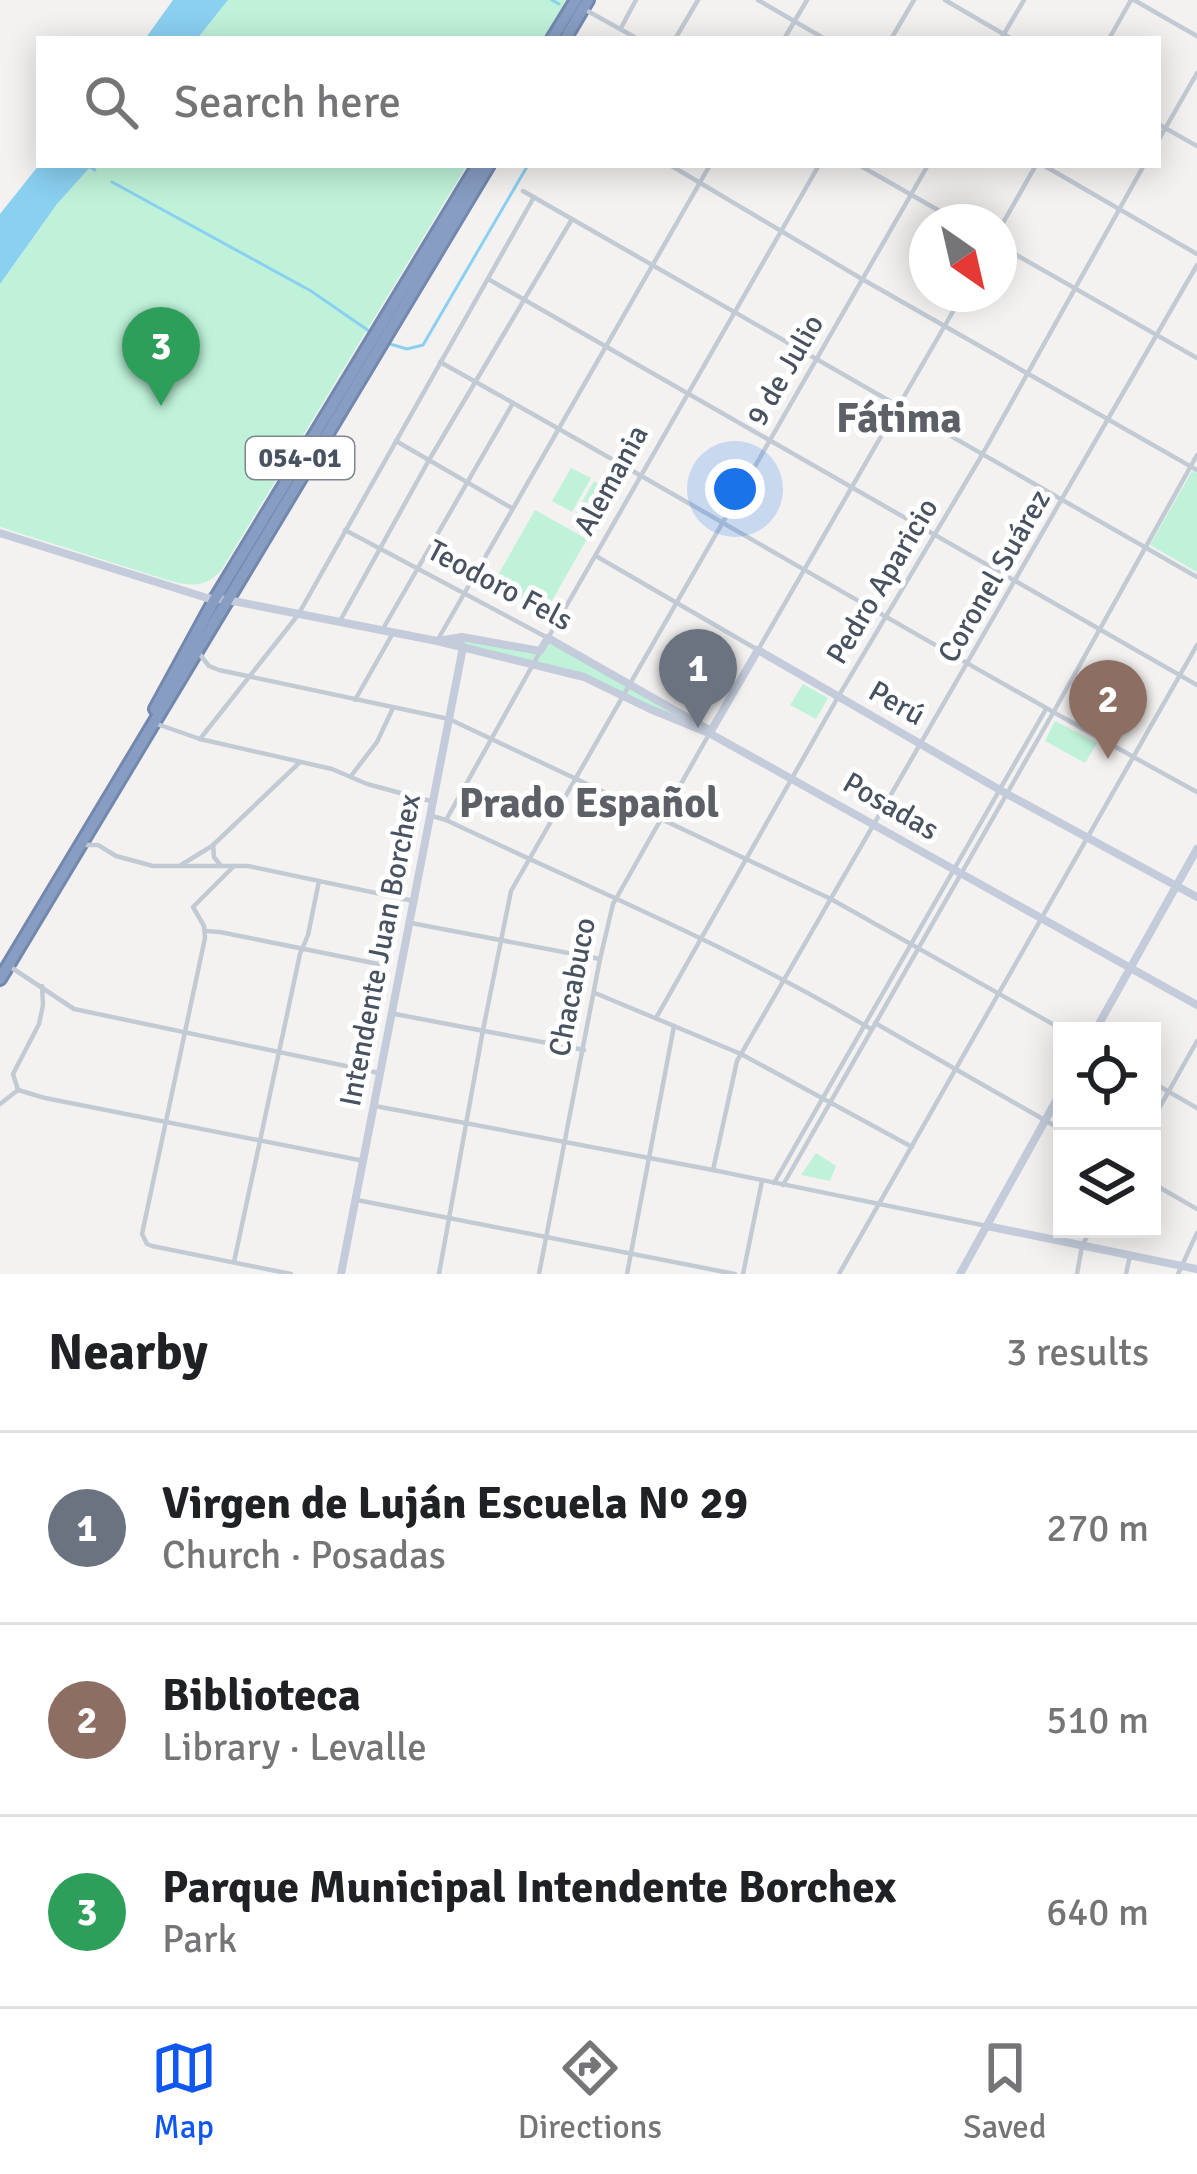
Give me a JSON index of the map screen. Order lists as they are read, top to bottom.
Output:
{
  "streets": {
    "highway": ["054-01"],
    "main road": [
      "Alemania",
      "Teodoro Fels",
      "Perú",
      "Posadas",
      "Intendente Juan Borchex",
      "Chacabuco"
    ],
    "street": ["9 de Julio", "Coronel Suárez", "Pedro Aparicio"]
  },
  "crossings": [
    ["9 de Julio", "Teodoro Fels"],
    ["9 de Julio", "Perú"],
    ["9 de Julio", "Posadas"],
    ["054-01", "Posadas"],
    ["Alemania", "Teodoro Fels"],
    ["Alemania", "Perú"],
    ["Alemania", "Posadas"],
    ["Coronel Suárez", "Perú"],
    ["Coronel Suárez", "Posadas"],
    ["Pedro Aparicio", "Perú"],
    ["Pedro Aparicio", "Posadas"],
    ["Teodoro Fels", "Posadas"],
    ["Perú", "Chacabuco"],
    ["Posadas", "Intendente Juan Borchex"],
    ["Posadas", "Chacabuco"]
  ],
  "districts": ["Fátima", "Prado Español"],
  "north": "bottom right",
  "page": {
    "search": "Search here",
    "pins": ["3", "1", "2"],
    "heading": ["Nearby", "3 results"],
    "list": [
      {
        "mark": "1",
        "name": "Virgen de Luján Escuela Nº 29",
        "note": "Church · Posadas",
        "value": "270 m"
      },
      {
        "mark": "2",
        "name": "Biblioteca",
        "note": "Library · Levalle",
        "value": "510 m"
      },
      {
        "mark": "3",
        "name": "Parque Municipal Intendente Borchex",
        "note": "Park",
        "value": "640 m"
      }
    ],
    "nav": ["Map", "Directions", "Saved"]
  }
}
